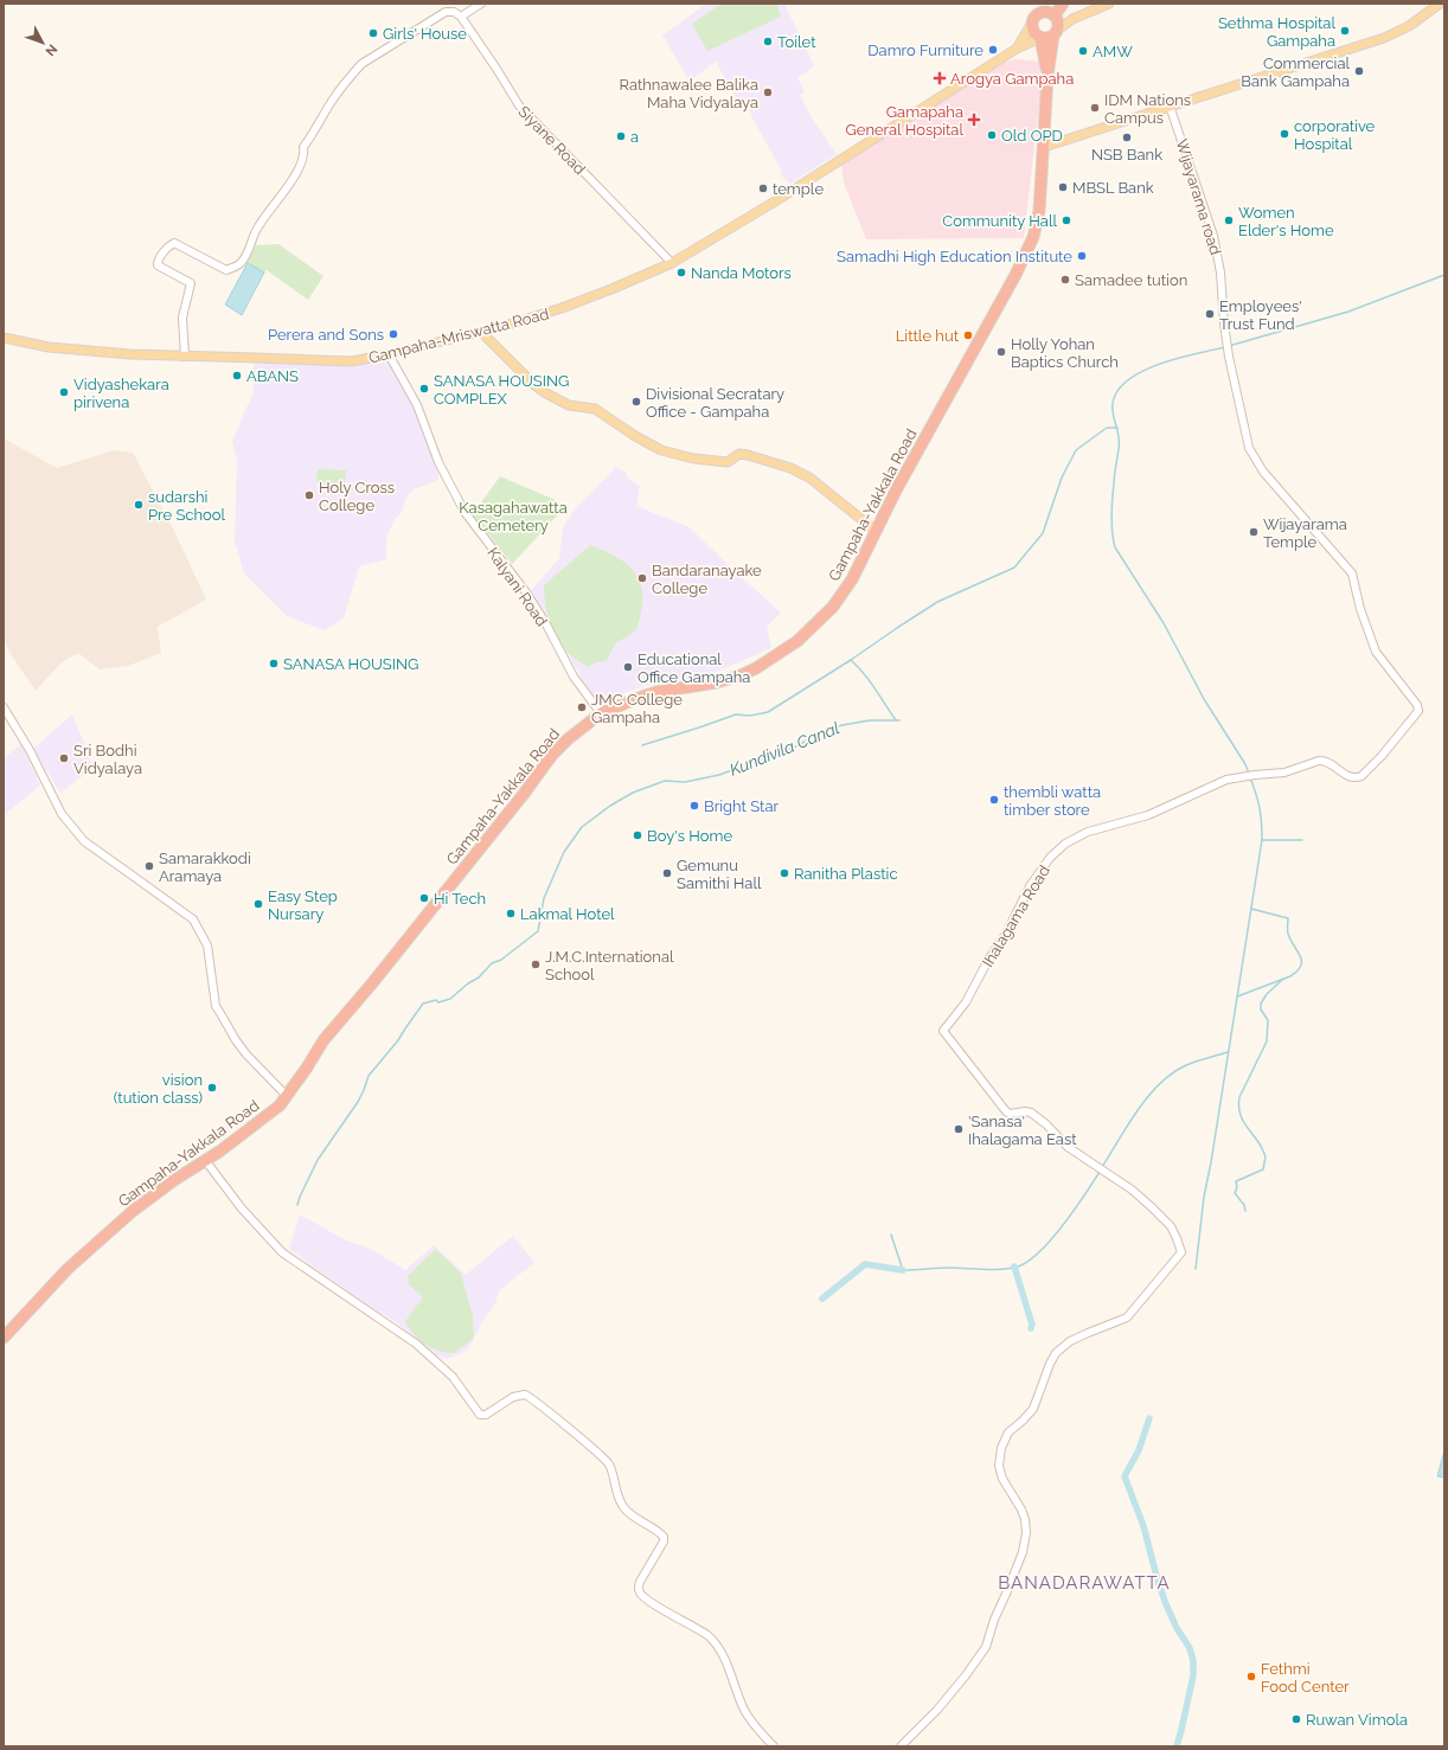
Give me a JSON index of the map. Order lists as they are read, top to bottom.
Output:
{
  "streets": {
    "highway": ["Gampaha-Yakkala Road"],
    "main road": ["Gampaha-Mriswatta Road"],
    "street": [
      "Siyane Road",
      "Wijayarama road",
      "Kalyani Road",
      "Ihalagama Road"
    ]
  },
  "crossings": [
    ["Siyane Road", "Gampaha-Mriswatta Road"],
    ["Wijayarama road", "Ihalagama Road"],
    ["Gampaha-Mriswatta Road", "Gampaha-Yakkala Road"],
    ["Gampaha-Mriswatta Road", "Kalyani Road"],
    ["Gampaha-Yakkala Road", "Kalyani Road"]
  ],
  "districts": ["BANADARAWATTA"],
  "water": ["Kundivila Canal"],
  "parks": ["Kasagahawatta Cemetery"],
  "places": {
    "other": [
      "Sethma Hospital Gampaha",
      "Girls' House",
      "Toilet",
      "Damro Furniture",
      "AMW",
      "Commercial Bank Gampaha",
      "Rathnawalee Balika Maha Vidyalaya",
      "IDM Nations Campus",
      "corporative Hospital",
      "Old OPD",
      "a",
      "NSB Bank",
      "MBSL Bank",
      "temple",
      "Community Hall",
      "Women Elder's Home",
      "Samadhi High Education Institute",
      "Nanda Motors",
      "Samadee tution",
      "Employees' Trust Fund",
      "Perera and Sons",
      "Little hut",
      "Holly Yohan Baptics Church",
      "ABANS",
      "SANASA HOUSING COMPLEX",
      "Vidyashekara pirivena",
      "Divisional Secratary Office - Gampaha",
      "Holy Cross College",
      "sudarshi Pre School",
      "Wijayarama Temple",
      "Bandaranayake College",
      "SANASA HOUSING",
      "Educational Office Gampaha",
      "JMC College Gampaha",
      "Sri Bodhi Vidyalaya",
      "thembli watta timber store",
      "Bright Star",
      "Boy's Home",
      "Samarakkodi Aramaya",
      "Gemunu Samithi Hall",
      "Ranitha Plastic",
      "Hi Tech",
      "Easy Step Nursary",
      "Lakmal Hotel",
      "J.M.C.International School",
      "vision (tution class)",
      "'Sanasa' Ihalagama East",
      "Fethmi Food Center",
      "Ruwan Vimola"
    ],
    "health": ["Arogya Gampaha", "Gamapaha General Hospital"]
  },
  "north": "bottom right"
}
